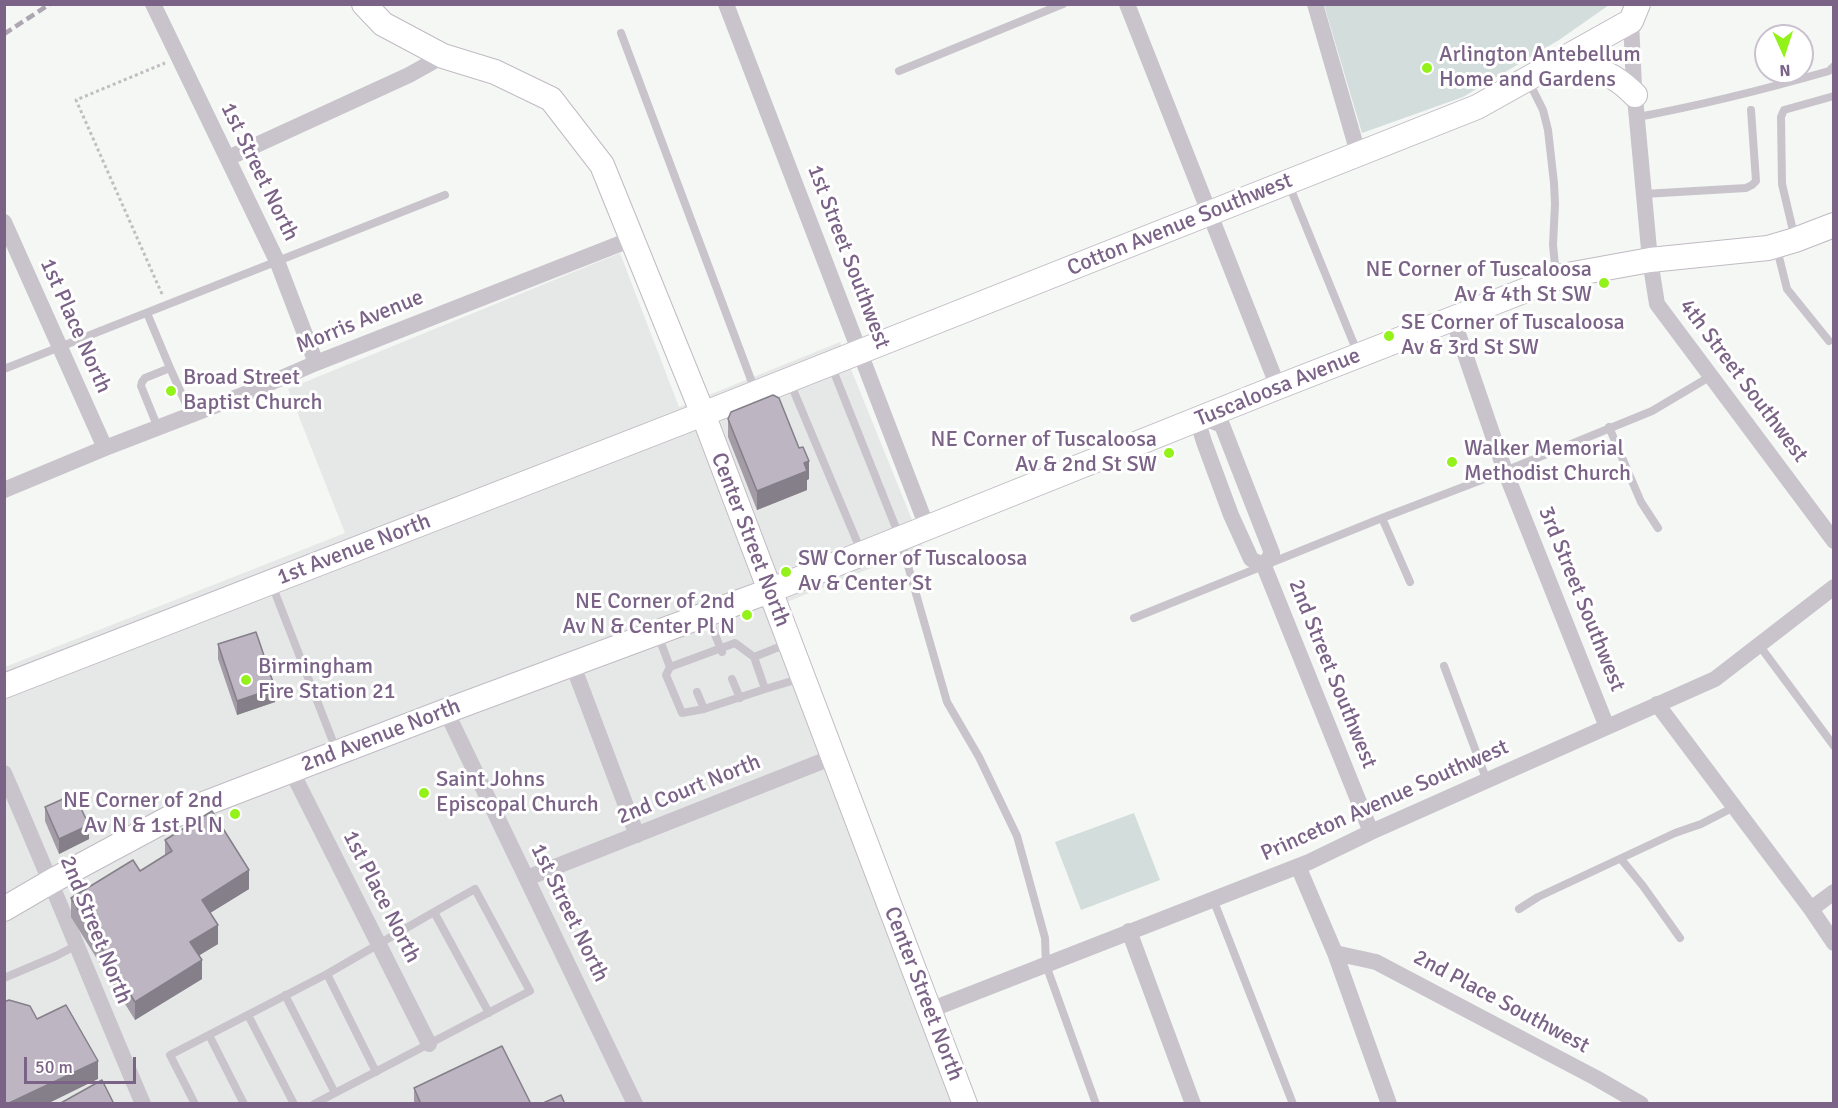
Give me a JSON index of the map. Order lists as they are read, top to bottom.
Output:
{
  "streets": {
    "street": [
      "1st Street North",
      "Cotton Avenue Southwest",
      "1st Street Southwest",
      "Morris Avenue",
      "1st Place North",
      "4th Street Southwest",
      "Tuscaloosa Avenue",
      "Center Street North",
      "1st Avenue North",
      "3rd Street Southwest",
      "2nd Street Southwest",
      "2nd Avenue North",
      "2nd Court North",
      "Princeton Avenue Southwest",
      "2nd Street North",
      "2nd Place Southwest"
    ]
  },
  "crossings": [
    ["1st Street North", "Morris Avenue"],
    ["1st Street North", "2nd Avenue North"],
    ["1st Street North", "2nd Court North"],
    ["Cotton Avenue Southwest", "1st Street Southwest"],
    ["Cotton Avenue Southwest", "4th Street Southwest"],
    ["Cotton Avenue Southwest", "Center Street North"],
    ["Cotton Avenue Southwest", "1st Avenue North"],
    ["1st Street Southwest", "Tuscaloosa Avenue"],
    ["Morris Avenue", "1st Place North"],
    ["Morris Avenue", "Center Street North"],
    ["1st Place North", "2nd Avenue North"],
    ["4th Street Southwest", "Tuscaloosa Avenue"],
    ["4th Street Southwest", "2nd Street Southwest"],
    ["Tuscaloosa Avenue", "Center Street North"],
    ["Tuscaloosa Avenue", "3rd Street Southwest"],
    ["Tuscaloosa Avenue", "2nd Street Southwest"],
    ["Tuscaloosa Avenue", "2nd Avenue North"],
    ["Center Street North", "1st Avenue North"],
    ["Center Street North", "2nd Avenue North"],
    ["Center Street North", "2nd Court North"],
    ["Center Street North", "Princeton Avenue Southwest"],
    ["3rd Street Southwest", "2nd Street Southwest"],
    ["3rd Street Southwest", "Princeton Avenue Southwest"],
    ["2nd Street Southwest", "Princeton Avenue Southwest"],
    ["2nd Avenue North", "2nd Street North"]
  ],
  "places": [
    "Arlington Antebellum Home and Gardens",
    "NE Corner of Tuscaloosa Av & 4th St SW",
    "SE Corner of Tuscaloosa Av & 3rd St SW",
    "Broad Street Baptist Church",
    "NE Corner of Tuscaloosa Av & 2nd St SW",
    "Walker Memorial Methodist Church",
    "SW Corner of Tuscaloosa Av & Center St",
    "NE Corner of 2nd Av N & Center Pl N",
    "Birmingham Fire Station 21",
    "Saint Johns Episcopal Church",
    "NE Corner of 2nd Av N & 1st Pl N"
  ],
  "scale_bar": "50 m",
  "north": "bottom"
}
